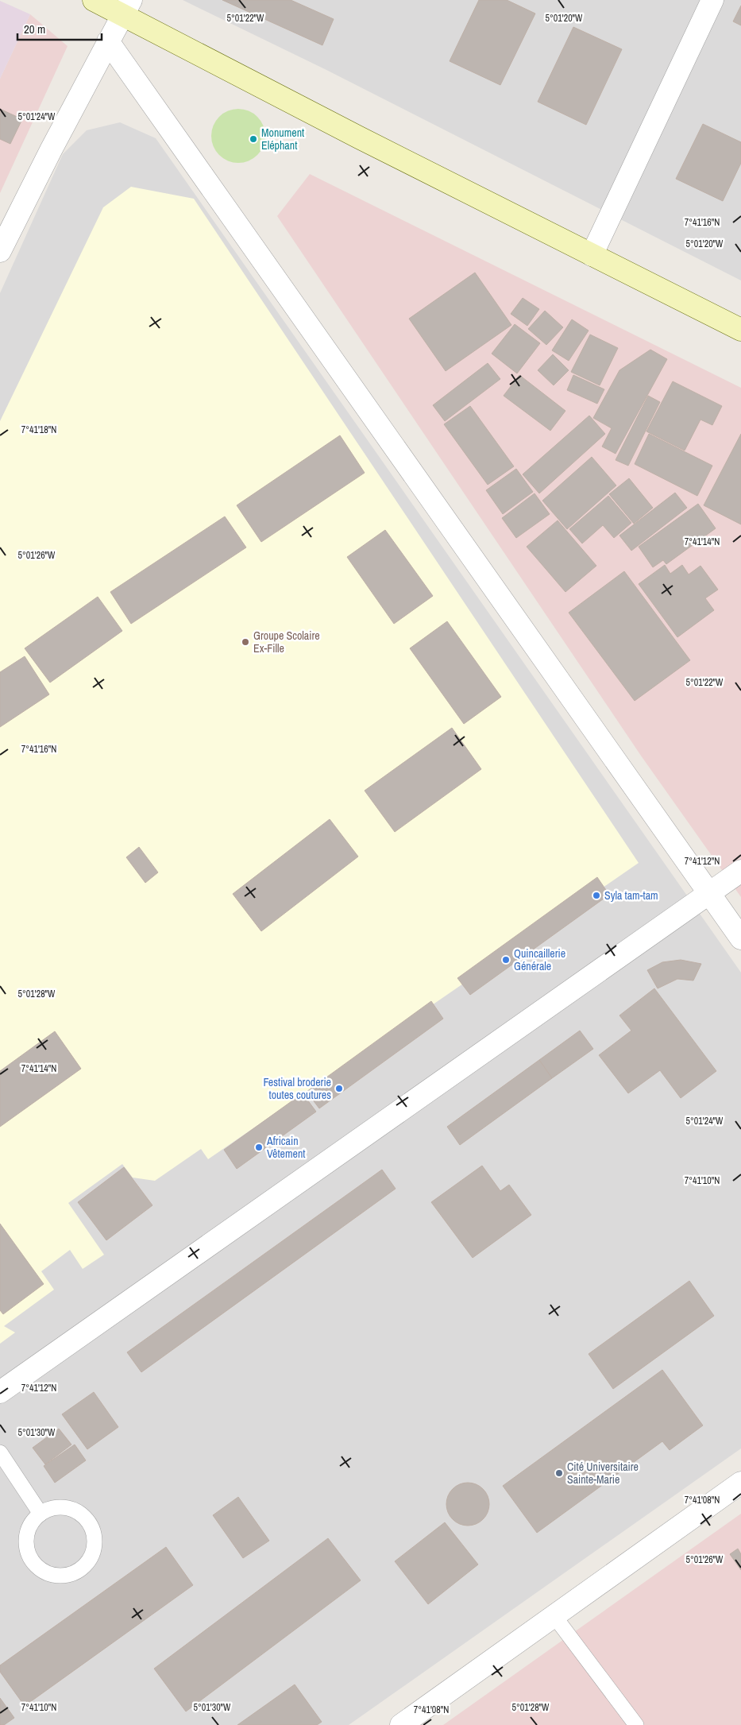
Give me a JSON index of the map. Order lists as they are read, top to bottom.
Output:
{
  "places": [
    "Monument Eléphant",
    "Groupe Scolaire Ex-Fille",
    "Syla tam-tam",
    "Quincaillerie Générale",
    "Festival broderie toutes coutures",
    "Africain Vêtement",
    "Cité Universitaire Sainte-Marie"
  ],
  "scale_bar": "20 m",
  "coordinates": [
    "5°01'22\"W",
    "5°01'20\"W",
    "5°01'24\"W",
    "7°41'16\"N",
    "7°41'18\"N",
    "7°41'14\"N",
    "5°01'26\"W",
    "7°41'12\"N",
    "5°01'28\"W",
    "7°41'10\"N",
    "5°01'30\"W",
    "7°41'08\"N"
  ]
}
